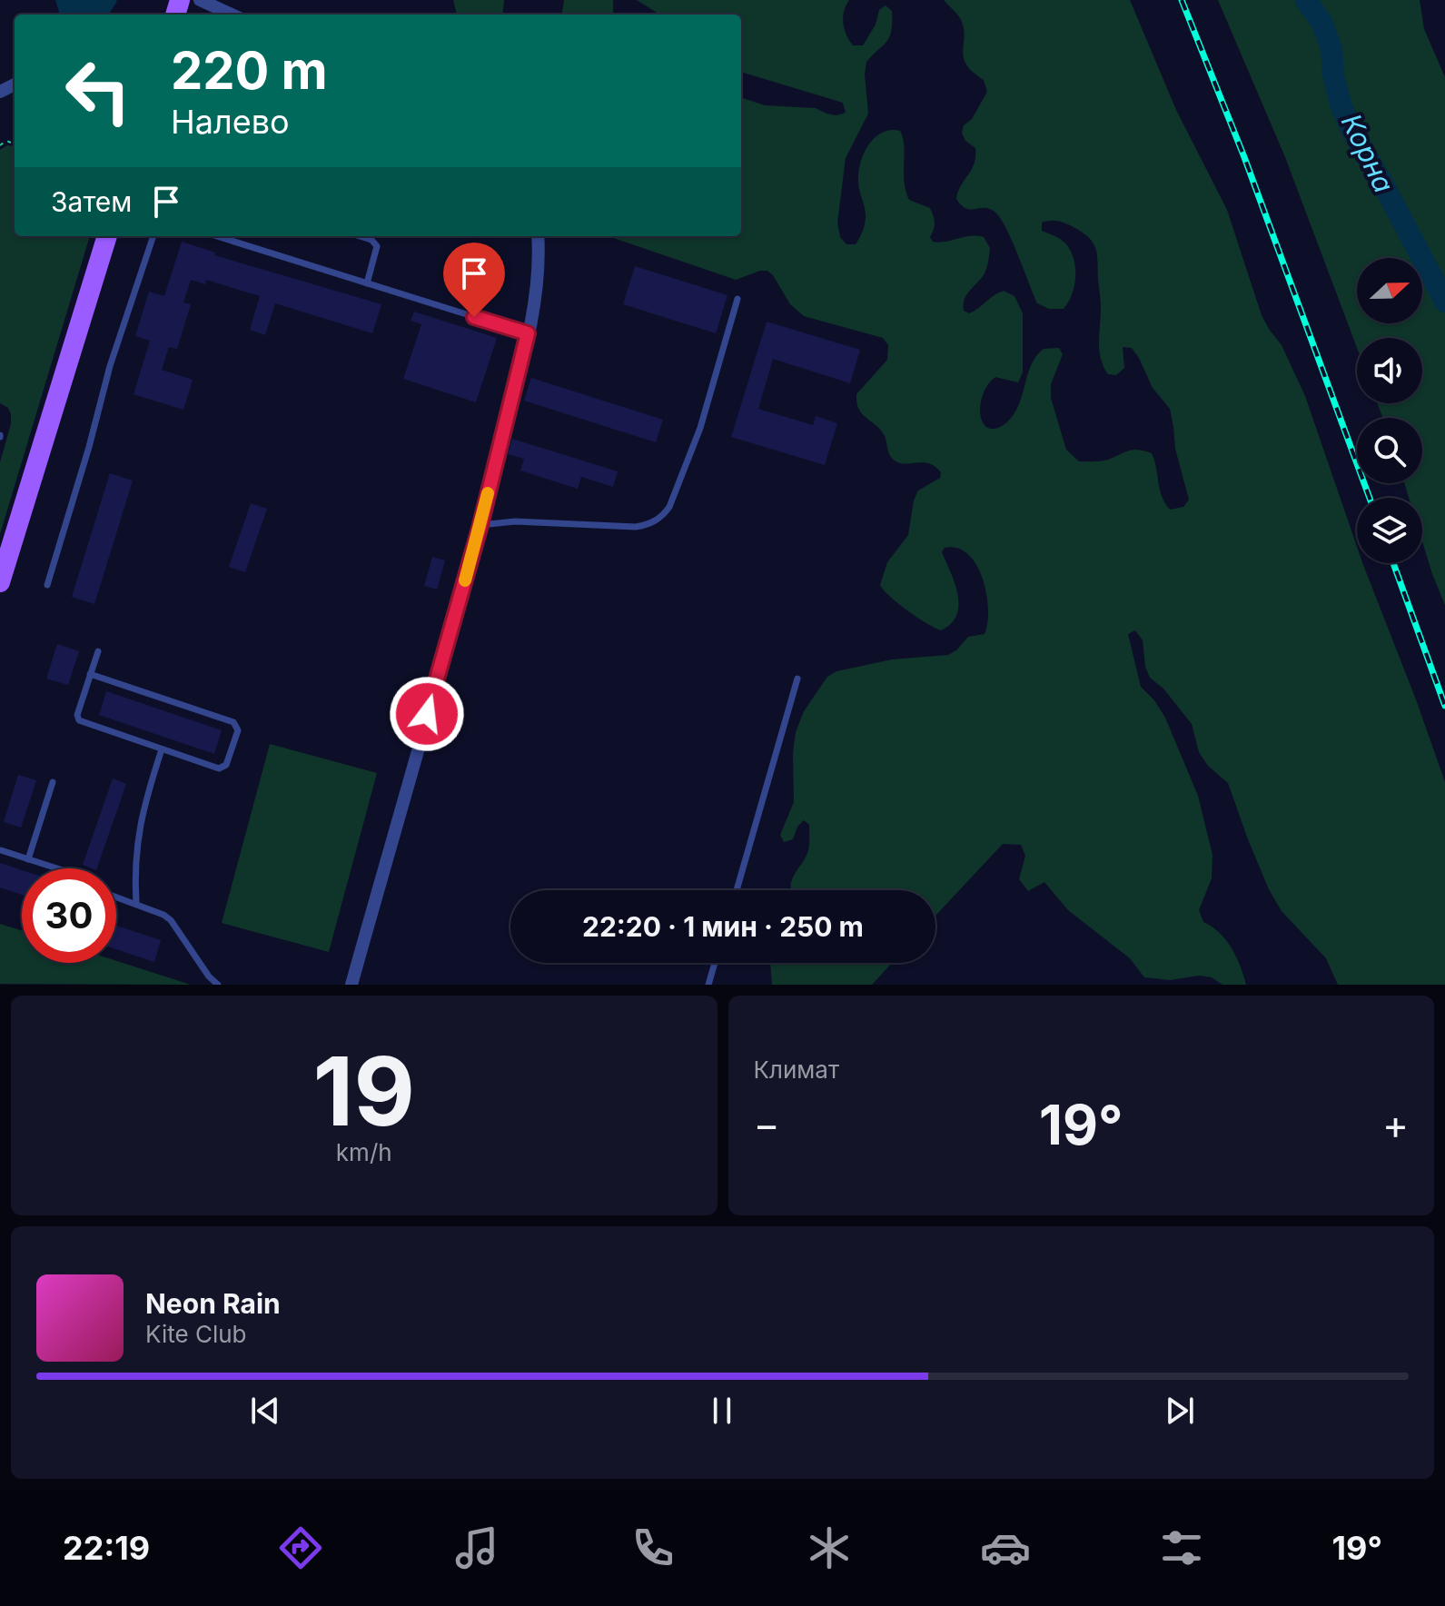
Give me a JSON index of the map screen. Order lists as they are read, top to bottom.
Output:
{
  "water": ["Корна"],
  "north": "right",
  "page": {
    "turn": ["220 m", "Налево"],
    "then": "Затем",
    "limit": "30",
    "trip": "22:20 · 1 мин · 250 m",
    "tile": [
      ["19", "km/h"],
      "Климат"
    ],
    "heat": ["−", "19°", "+"],
    "song": ["Neon Rain", "Kite Club"],
    "tabs": ["22:19", "19°"]
  }
}
